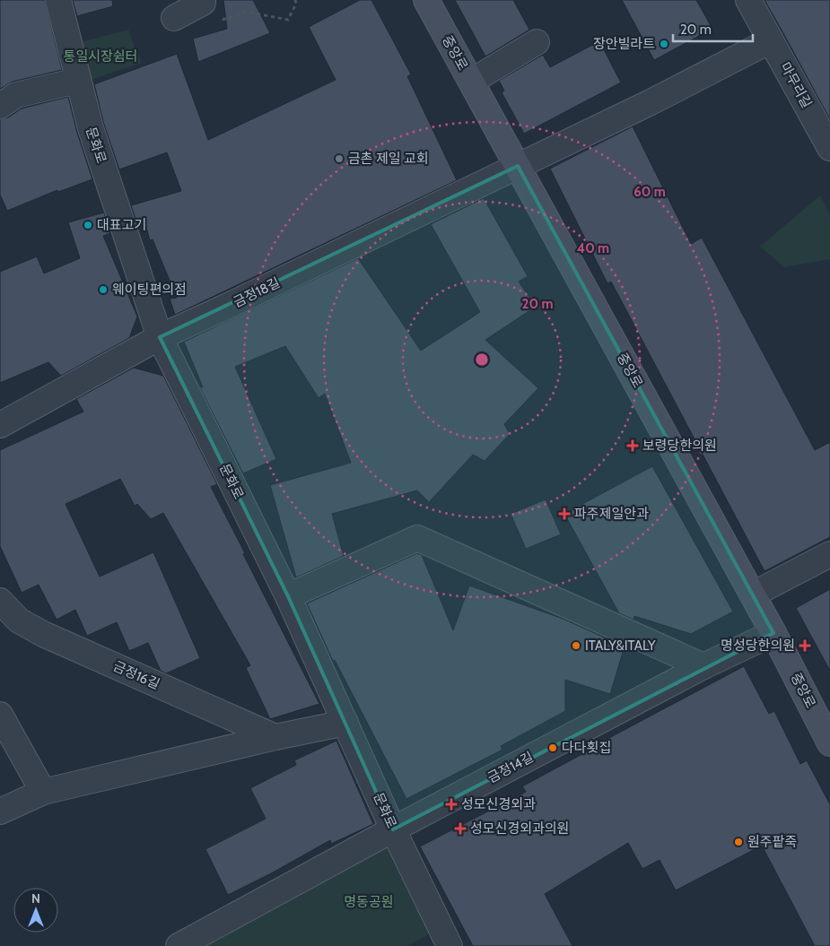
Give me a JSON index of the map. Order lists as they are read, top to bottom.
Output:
{
  "streets": {
    "main road": ["중앙로"],
    "street": [
      "마무리길",
      "문화로",
      "금정18길",
      "금정16길",
      "금정14길"
    ]
  },
  "crossings": [
    ["중앙로", "금정18길"],
    ["중앙로", "금정14길"],
    ["마무리길", "금정18길"],
    ["문화로", "금정18길"],
    ["문화로", "금정14길"]
  ],
  "parks": ["통일시장쉼터", "명동공원"],
  "places": {
    "other": [
      "장안빌라트",
      "금촌 제일 교회",
      "대표고기",
      "웨이팅편의점",
      "ITALY&ITALY",
      "다다횟집",
      "원주팥죽"
    ],
    "health": [
      "보령당한의원",
      "파주제일안과",
      "명성당한의원",
      "성모신경외과",
      "성모신경외과의원"
    ]
  },
  "scale_bar": "20 m",
  "north": "top",
  "rings": ["60 m", "40 m", "20 m"]
}
